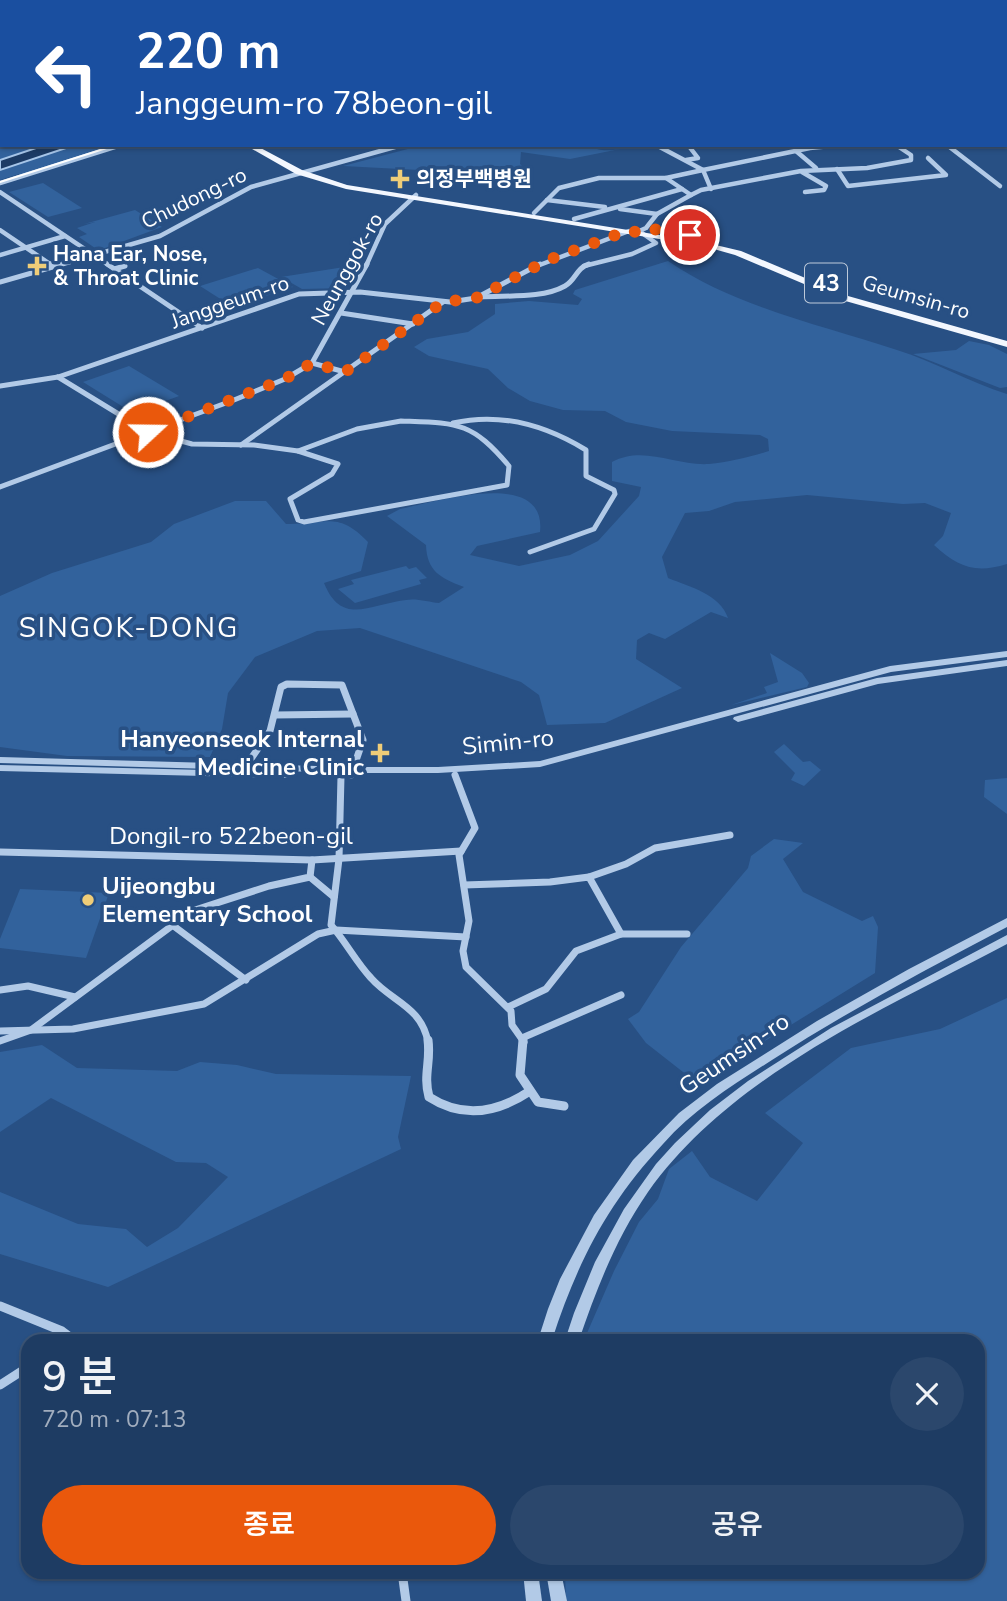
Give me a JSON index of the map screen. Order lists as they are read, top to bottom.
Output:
{
  "streets": {
    "main road": ["43", "Geumsin-ro"],
    "street": [
      "Chudong-ro",
      "Neunggok-ro",
      "Janggeum-ro",
      "Simin-ro",
      "Dongil-ro 522beon-gil"
    ]
  },
  "crossings": [
    ["Chudong-ro", "Geumsin-ro"],
    ["Neunggok-ro", "Geumsin-ro"],
    ["Neunggok-ro", "Janggeum-ro"],
    ["Geumsin-ro", "Janggeum-ro"]
  ],
  "districts": ["SINGOK-DONG"],
  "places": {
    "health": ["의정부백병원", "Hana Ear, Nose, & Throat Clinic", "Hanyeonseok Internal Medicine Clinic"],
    "other": ["Uijeongbu Elementary School"]
  },
  "page": {
    "turn": ["220 m", "Janggeum-ro 78beon-gil"],
    "heading": ["9 분", "720 m · 07:13"],
    "buttons": ["종료", "공유"]
  }
}
